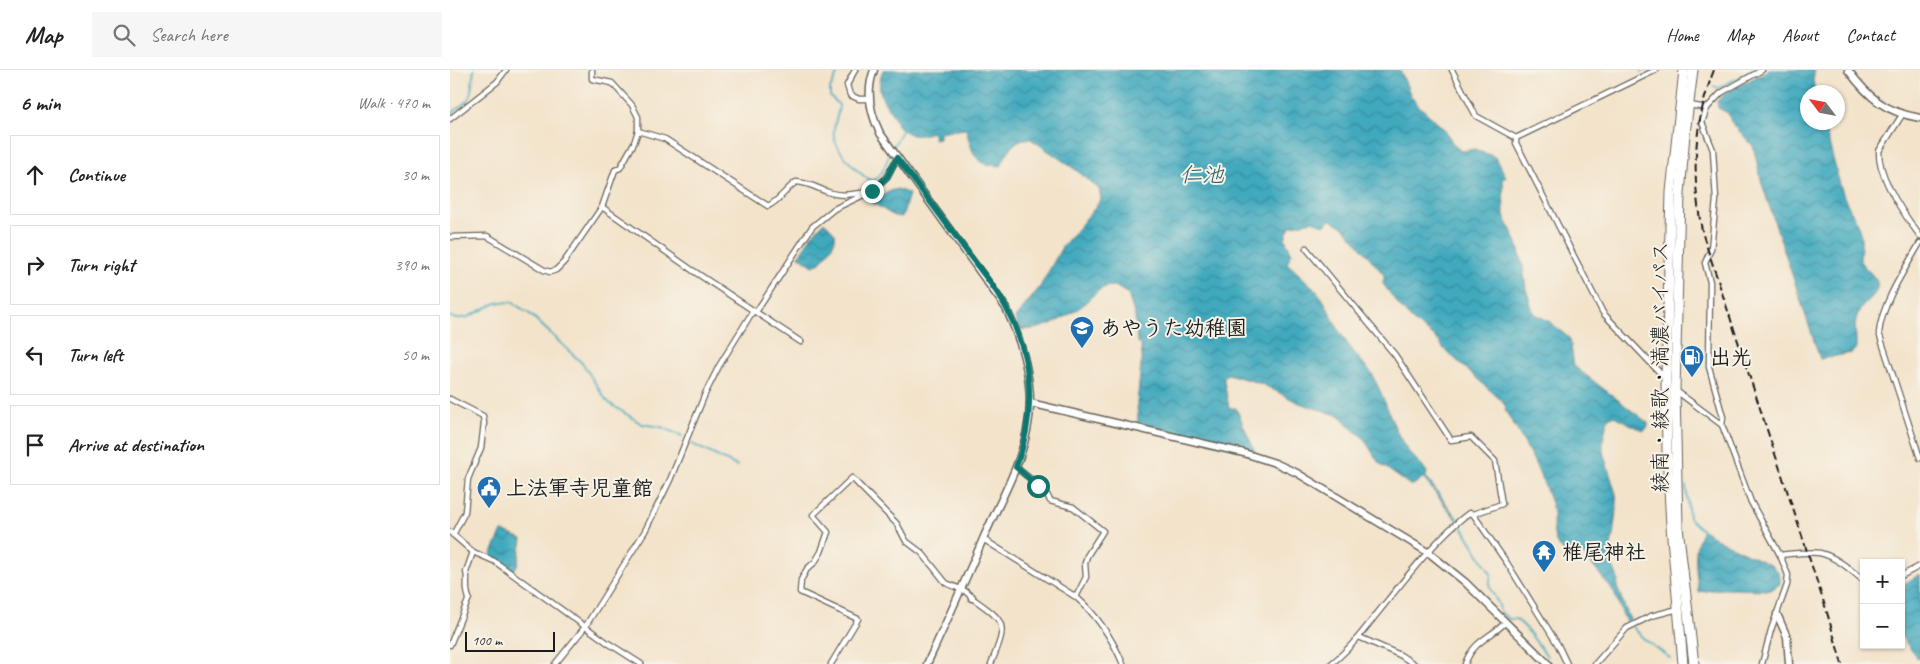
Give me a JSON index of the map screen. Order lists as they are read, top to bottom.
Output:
{
  "streets": {
    "highway": ["綾南・綾歌・満濃バイパス"]
  },
  "water": ["仁池"],
  "places": {
    "school or university": ["あやうた幼稚園"],
    "fuel station": ["出光"],
    "public building": ["上法軍寺児童館"],
    "temple": ["椎尾神社"]
  },
  "scale_bar": "100 m",
  "north": "top left",
  "page": {
    "header": "Map",
    "search": "Search here",
    "nav": [
      "Home",
      "Map",
      "About",
      "Contact"
    ],
    "heading": ["6 min", "Walk · 470 m"],
    "list": [
      ["Continue", "30 m"],
      ["Turn right", "390 m"],
      ["Turn left", "50 m"],
      "Arrive at destination"
    ],
    "map_buttons": ["+", "−"],
    "scale": "100 m"
  }
}
